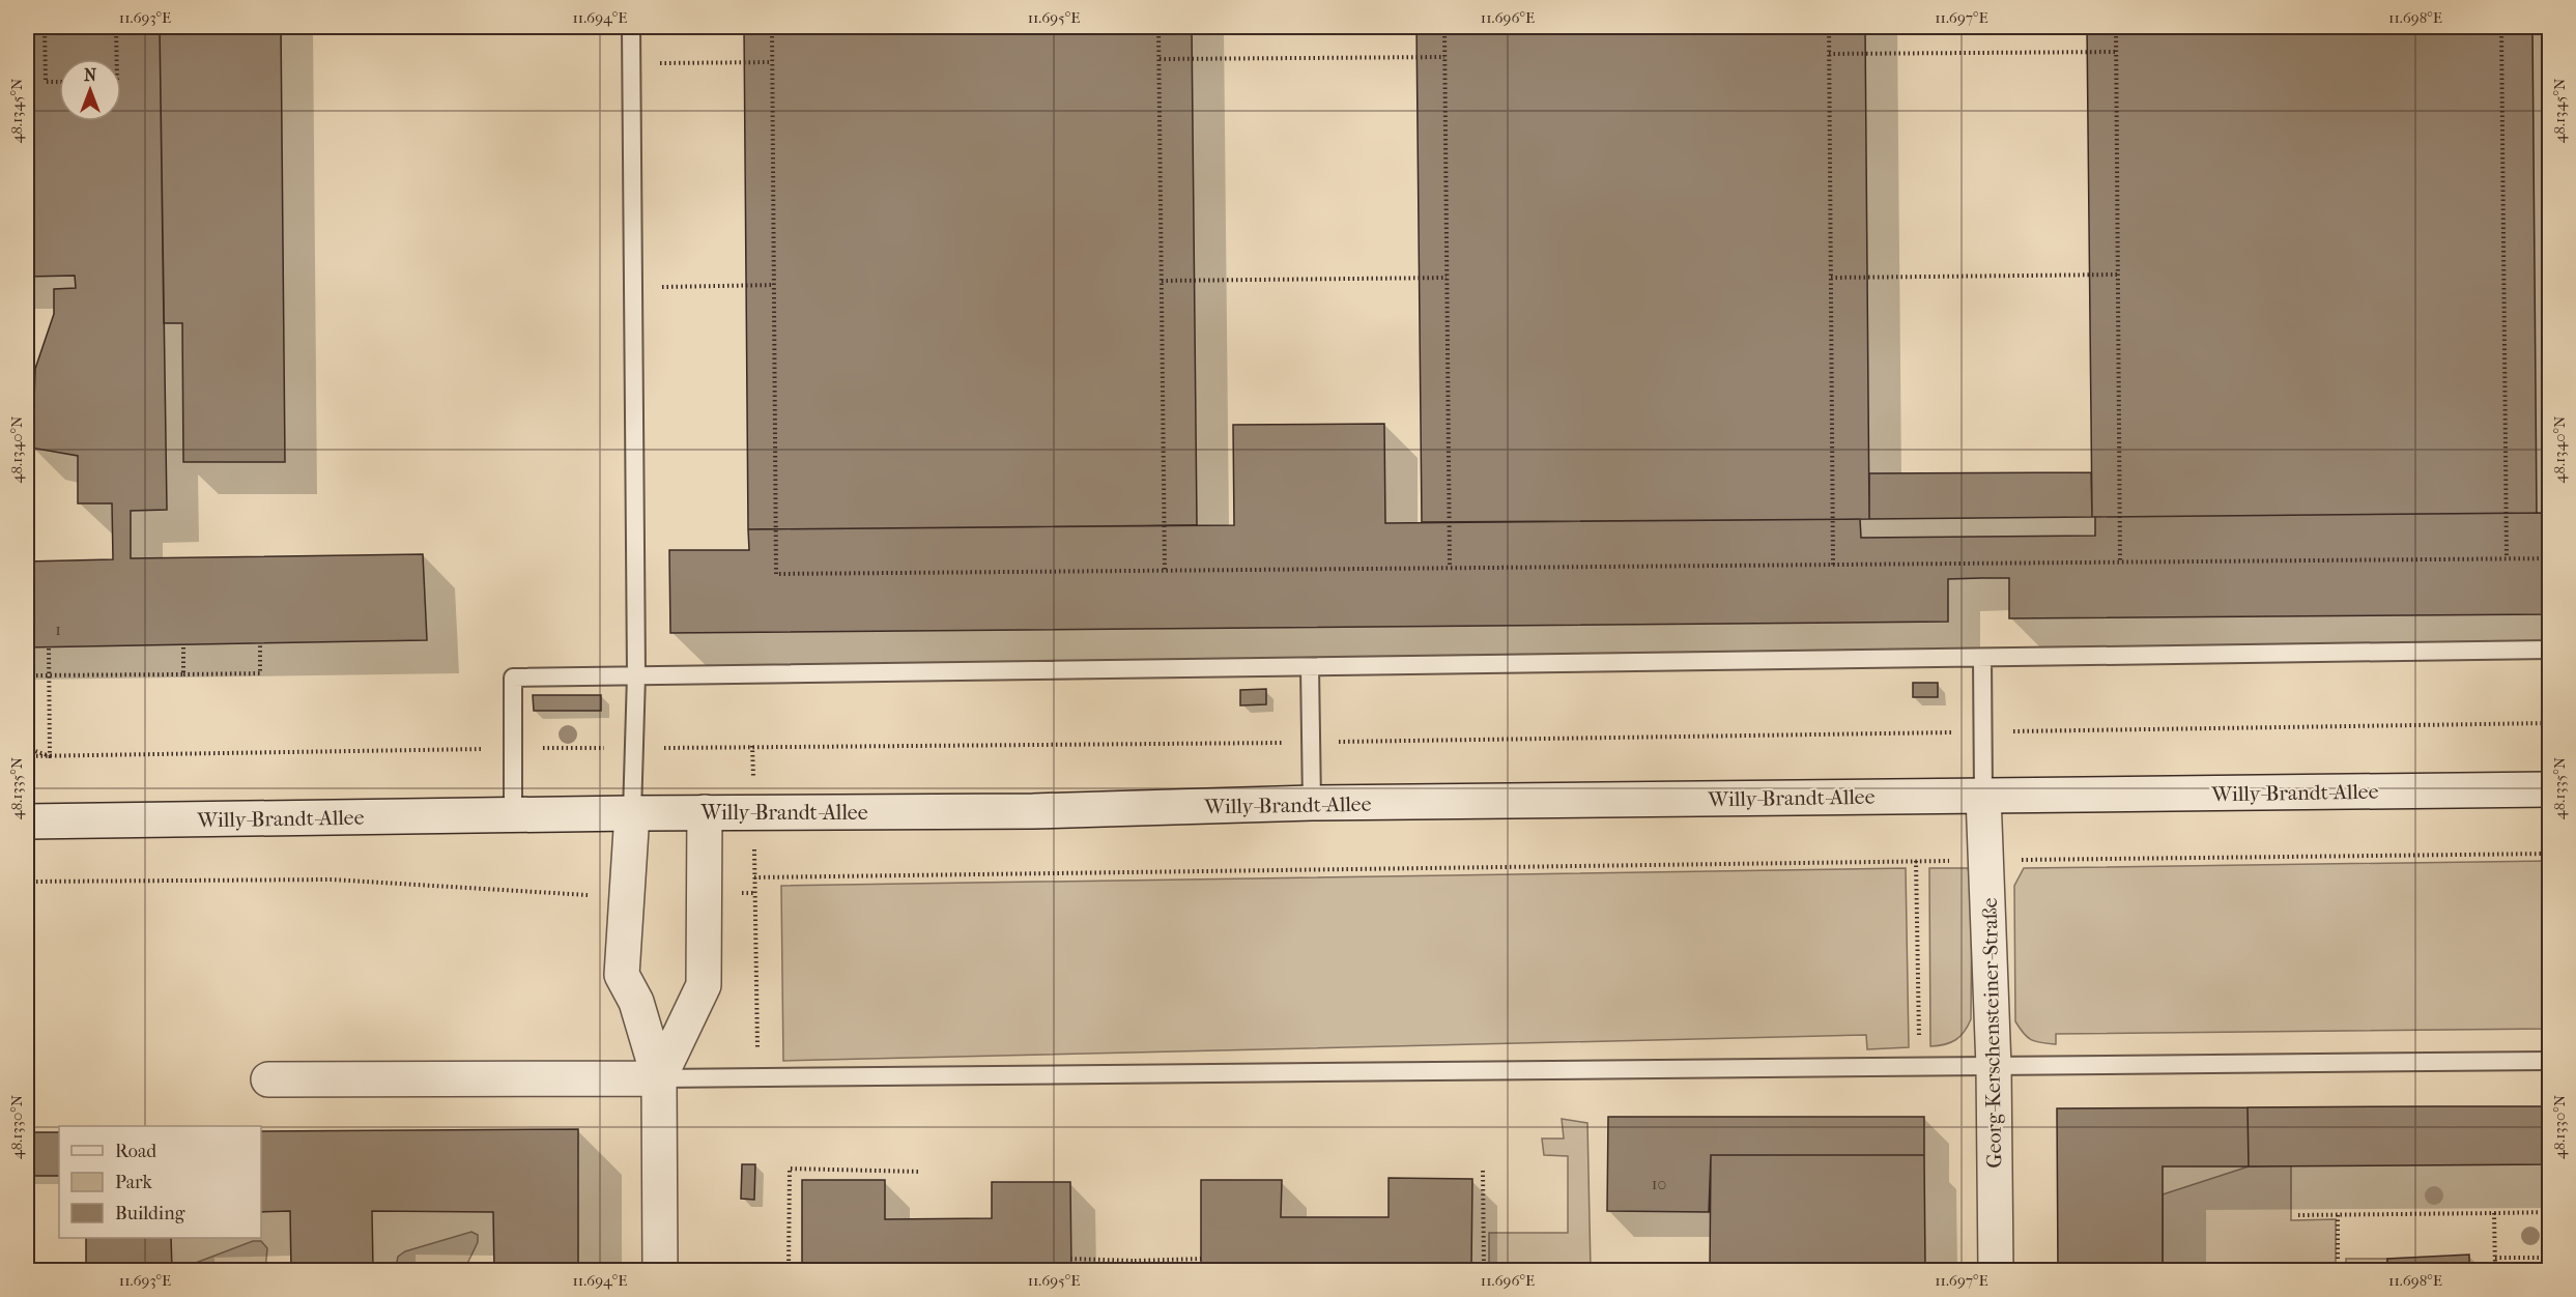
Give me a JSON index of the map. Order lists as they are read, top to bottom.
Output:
{
  "streets": {
    "main road": ["Willy-Brandt-Allee", "Georg-Kerschensteiner-Straße"]
  },
  "crossings": [
    ["Willy-Brandt-Allee", "Georg-Kerschensteiner-Straße"]
  ],
  "house_numbers": ["1", "10"],
  "legend": ["Road", "Park", "Building"],
  "north": "top",
  "coordinates": [
    "11.693°E",
    "11.694°E",
    "11.695°E",
    "11.696°E",
    "11.697°E",
    "11.698°E",
    "48.1345°N",
    "48.1340°N",
    "48.1335°N",
    "48.1330°N"
  ]
}
